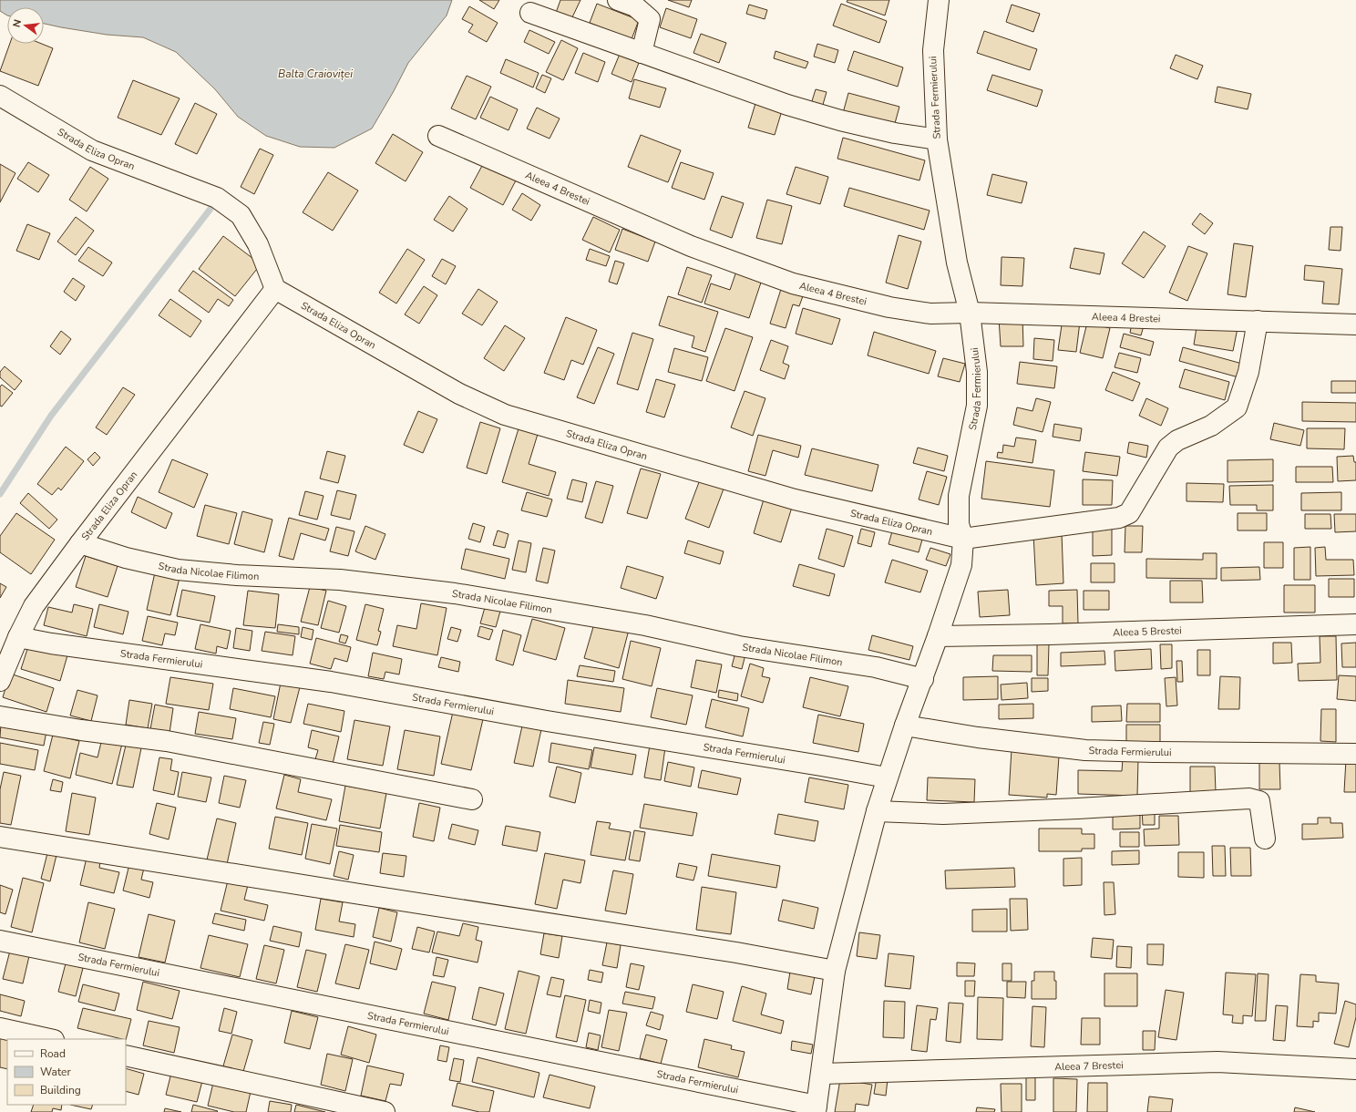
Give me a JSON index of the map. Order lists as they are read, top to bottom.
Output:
{
  "streets": {
    "street": [
      "Strada Fermierului",
      "Strada Eliza Opran",
      "Aleea 4 Brestei",
      "Strada Nicolae Filimon",
      "Aleea 5 Brestei",
      "Aleea 7 Brestei"
    ]
  },
  "crossings": [
    ["Strada Fermierului", "Strada Eliza Opran"],
    ["Strada Fermierului", "Aleea 4 Brestei"],
    ["Strada Fermierului", "Strada Nicolae Filimon"],
    ["Strada Fermierului", "Aleea 5 Brestei"],
    ["Strada Fermierului", "Aleea 7 Brestei"],
    ["Strada Eliza Opran", "Strada Nicolae Filimon"]
  ],
  "water": ["Balta Craioviței"],
  "legend": ["Road", "Water", "Building"],
  "north": "left"
}
